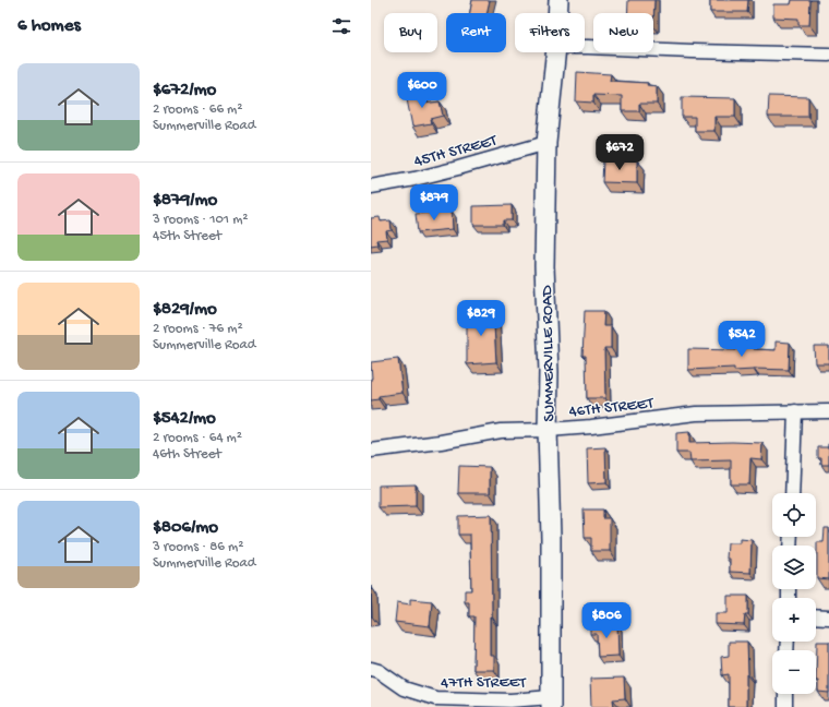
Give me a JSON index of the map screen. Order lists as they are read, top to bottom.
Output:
{
  "streets": {
    "main road": ["SUMMERVILLE ROAD"],
    "street": ["45TH STREET", "46TH STREET", "47TH STREET"]
  },
  "crossings": [
    ["45TH STREET", "SUMMERVILLE ROAD"],
    ["SUMMERVILLE ROAD", "46TH STREET"],
    ["SUMMERVILLE ROAD", "47TH STREET"]
  ],
  "page": {
    "heading": "6 homes",
    "chip": [
      "Buy",
      "Rent",
      "Filters",
      "New"
    ],
    "list": [
      {
        "name": "$672/mo",
        "note": "2 rooms · 66 m² · Summerville Road"
      },
      {
        "name": "$879/mo",
        "note": "3 rooms · 101 m² · 45th Street"
      },
      {
        "name": "$829/mo",
        "note": "2 rooms · 76 m² · Summerville Road"
      },
      {
        "name": "$542/mo",
        "note": "2 rooms · 64 m² · 46th Street"
      },
      {
        "name": "$806/mo",
        "note": "3 rooms · 86 m² · Summerville Road"
      }
    ],
    "price": [
      "$600",
      "$672",
      "$879",
      "$829",
      "$542",
      "$806"
    ],
    "map_buttons": ["+", "−"]
  }
}
